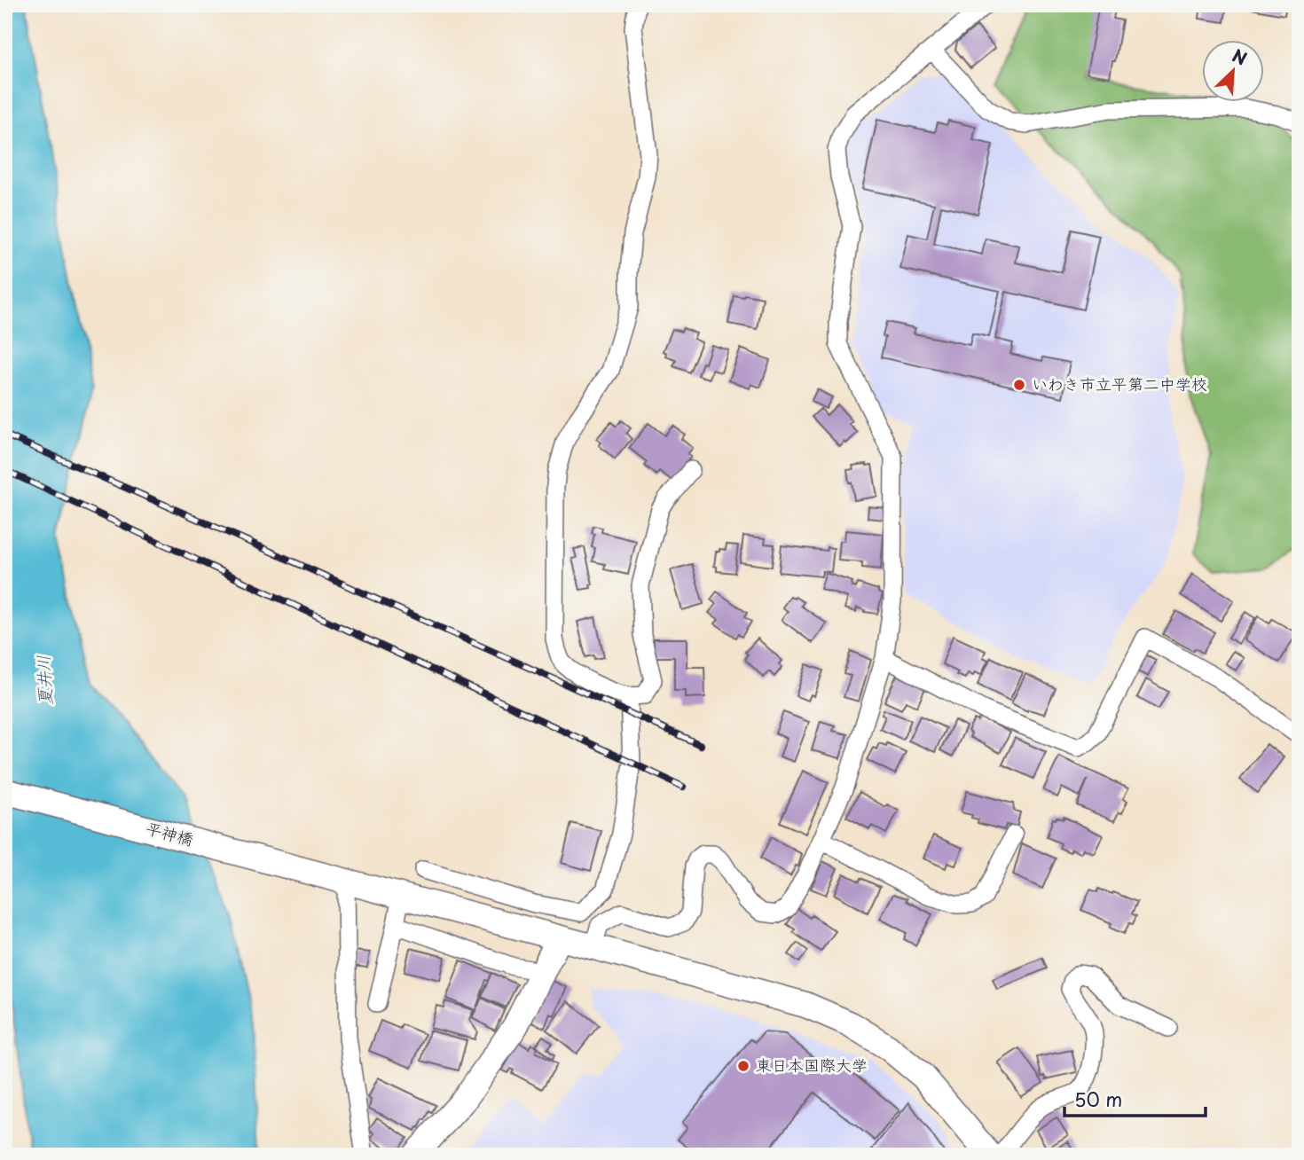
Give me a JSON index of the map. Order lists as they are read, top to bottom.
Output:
{
  "streets": {
    "street": ["平神橋"]
  },
  "water": ["夏井川"],
  "places": ["いわき市立平第二中学校", "東日本国際大学"],
  "scale_bar": "50 m",
  "north": "top right"
}
